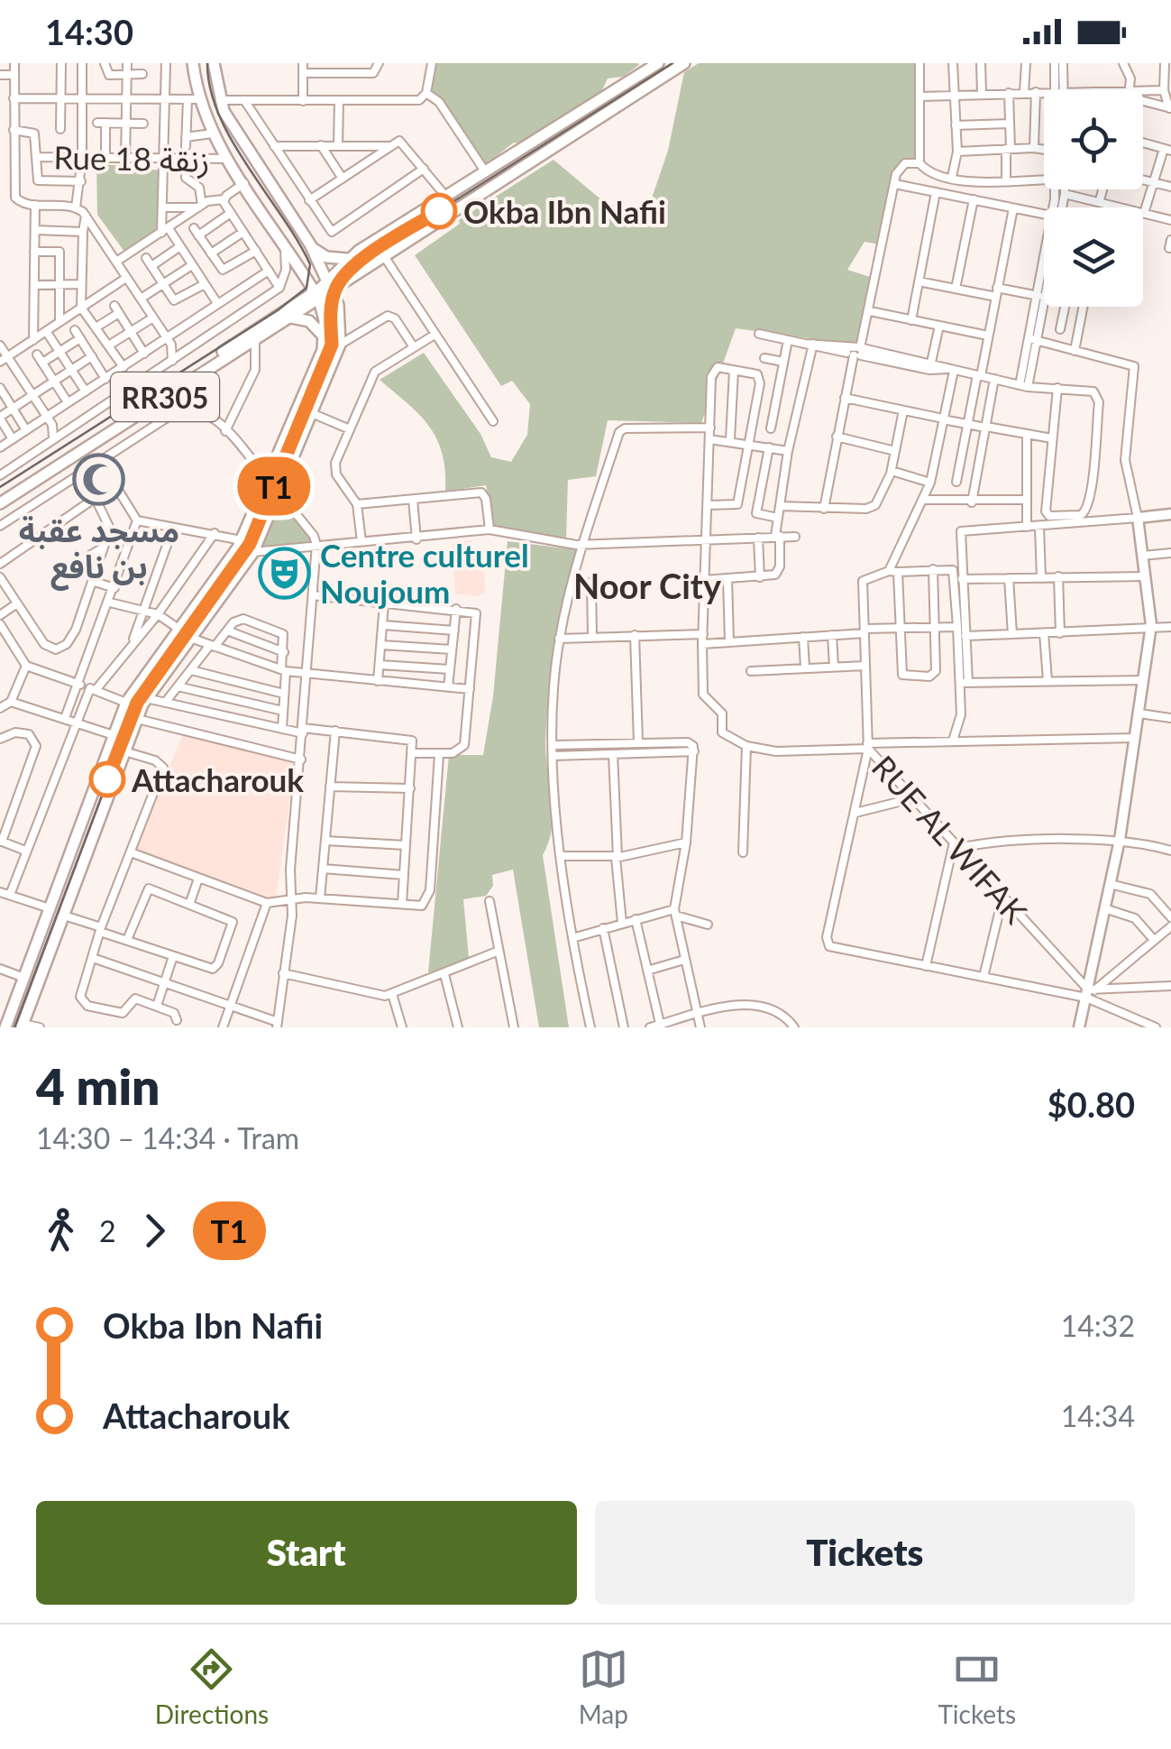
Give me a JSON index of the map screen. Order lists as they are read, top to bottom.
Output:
{
  "streets": {
    "main road": ["RR305"],
    "street": ["Rue 18 زنقة", "RUE AL WIFAK"]
  },
  "districts": ["Noor City"],
  "places": {
    "other": ["Okba Ibn Nafii", "Attacharouk"],
    "mosque": ["مسجد عقبة بن نافع"],
    "theatre": ["Centre culturel Noujoum"]
  },
  "lines": ["tram line T1"],
  "page": {
    "status": "14:30",
    "on_map": "T1",
    "heading": ["4 min", "14:30 – 14:34 · Tram", "$0.80"],
    "legs": ["2", "T1"],
    "list": [
      {
        "name": "Okba Ibn Nafii",
        "value": "14:32"
      },
      {
        "name": "Attacharouk",
        "value": "14:34"
      }
    ],
    "buttons": ["Start", "Tickets"],
    "tabs": ["Directions", "Map", "Tickets"]
  }
}
